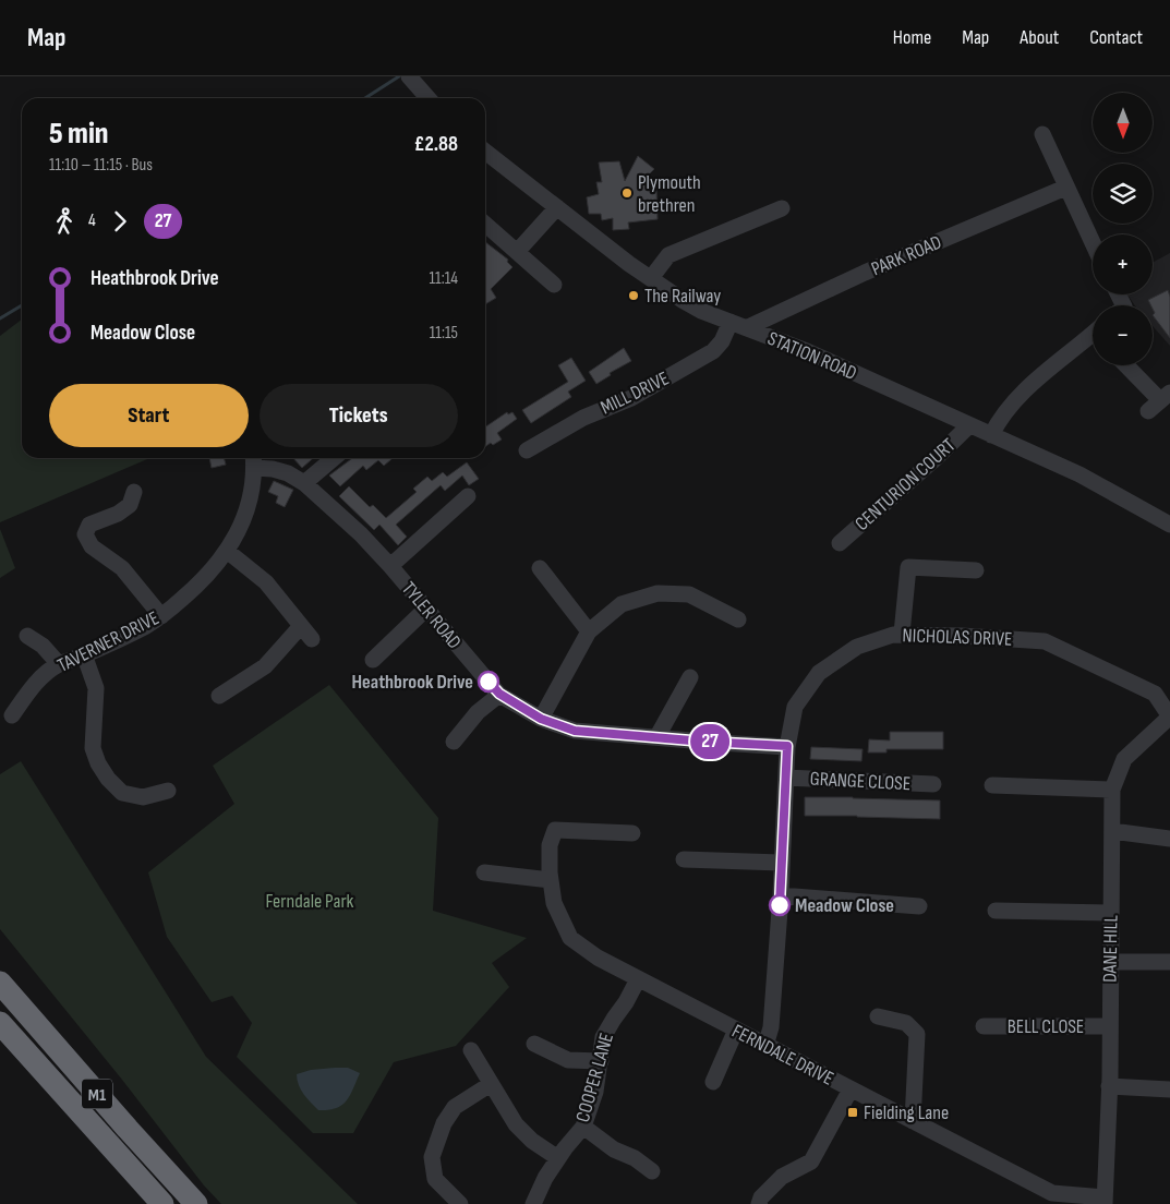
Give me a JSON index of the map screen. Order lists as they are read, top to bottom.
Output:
{
  "streets": {
    "highway": ["M1"],
    "street": [
      "PARK ROAD",
      "STATION ROAD",
      "MILL DRIVE",
      "CENTURION COURT",
      "TYLER ROAD",
      "NICHOLAS DRIVE",
      "TAVERNER DRIVE",
      "GRANGE CLOSE",
      "DANE HILL",
      "BELL CLOSE",
      "FERNDALE DRIVE",
      "COOPER LANE"
    ]
  },
  "crossings": [
    ["PARK ROAD", "STATION ROAD"],
    ["STATION ROAD", "MILL DRIVE"],
    ["STATION ROAD", "CENTURION COURT"],
    ["TYLER ROAD", "NICHOLAS DRIVE"],
    ["TYLER ROAD", "TAVERNER DRIVE"],
    ["NICHOLAS DRIVE", "GRANGE CLOSE"],
    ["NICHOLAS DRIVE", "DANE HILL"],
    ["NICHOLAS DRIVE", "FERNDALE DRIVE"],
    ["DANE HILL", "BELL CLOSE"],
    ["DANE HILL", "FERNDALE DRIVE"],
    ["FERNDALE DRIVE", "COOPER LANE"]
  ],
  "parks": ["Ferndale Park"],
  "places": {
    "other": [
      "Plymouth brethren",
      "The Railway",
      "Heathbrook Drive",
      "Meadow Close"
    ],
    "transit": ["Fielding Lane"]
  },
  "lines": ["bus line 27"],
  "north": "bottom",
  "page": {
    "header": "Map",
    "nav": [
      "Home",
      "Map",
      "About",
      "Contact"
    ],
    "on_map": "27",
    "map_buttons": ["+", "−"],
    "heading": ["5 min", "11:10 – 11:15 · Bus", "£2.88"],
    "legs": ["4", "27"],
    "list": [
      {
        "name": "Heathbrook Drive",
        "value": "11:14"
      },
      {
        "name": "Meadow Close",
        "value": "11:15"
      }
    ],
    "buttons": ["Start", "Tickets"]
  }
}
